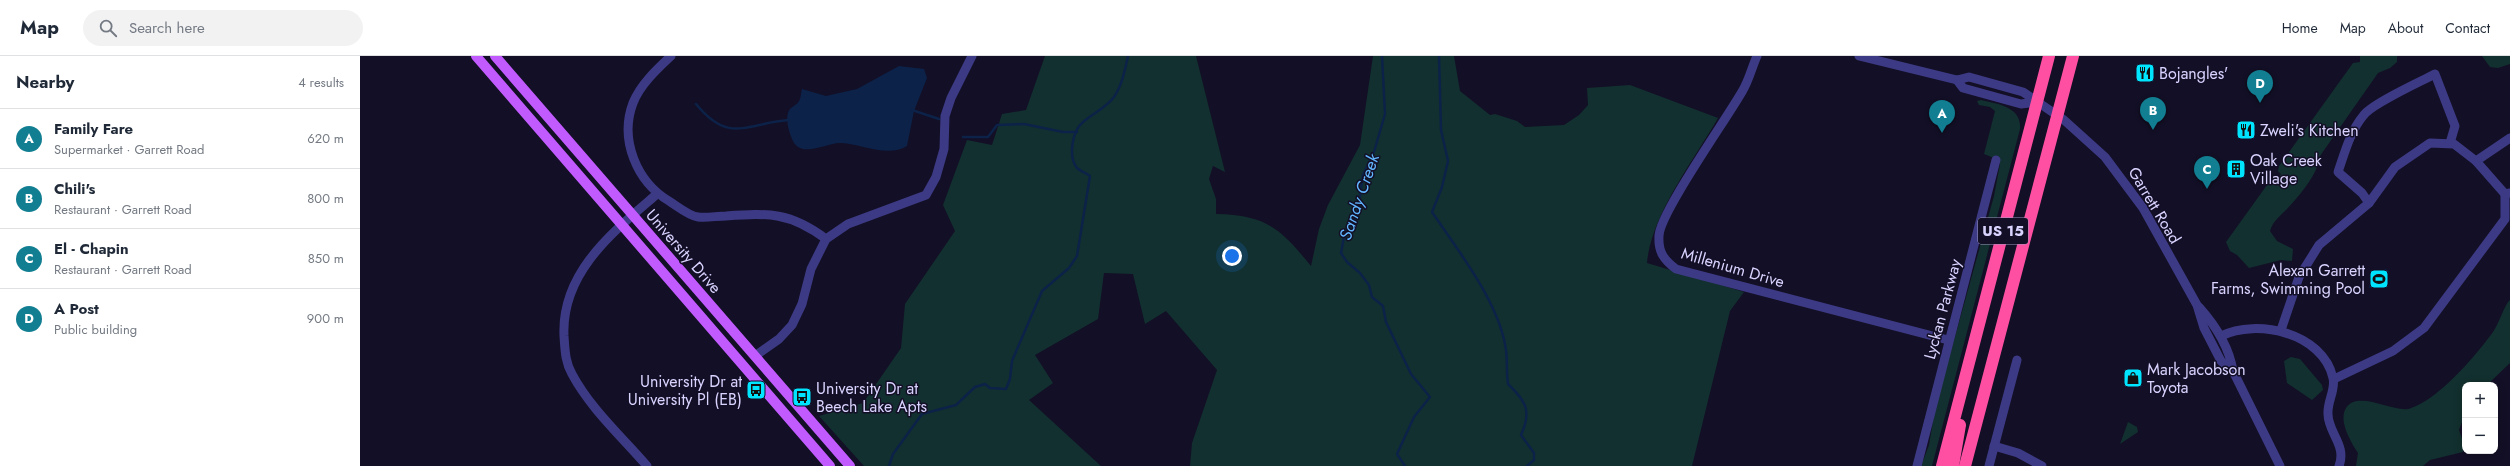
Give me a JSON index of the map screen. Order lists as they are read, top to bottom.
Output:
{
  "streets": {
    "highway": ["US 15"],
    "main road": ["University Drive"],
    "street": ["Garrett Road", "Millenium Drive", "Lyckan Parkway"]
  },
  "crossings": [
    ["Garrett Road", "US 15"],
    ["Millenium Drive", "Lyckan Parkway"]
  ],
  "water": ["Sandy Creek"],
  "places": {
    "restaurant": ["Bojangles'", "Zweli's Kitchen"],
    "building": ["Oak Creek Village"],
    "sports": ["Alexan Garrett Farms, Swimming Pool"],
    "shop": ["Mark Jacobson Toyota"],
    "bus stop": ["University Dr at University Pl (EB)", "University Dr at Beech Lake Apts"]
  },
  "page": {
    "header": "Map",
    "search": "Search here",
    "nav": [
      "Home",
      "Map",
      "About",
      "Contact"
    ],
    "heading": ["Nearby", "4 results"],
    "pins": [
      "D",
      "B",
      "A",
      "C"
    ],
    "list": [
      {
        "mark": "A",
        "name": "Family Fare",
        "note": "Supermarket · Garrett Road",
        "value": "620 m"
      },
      {
        "mark": "B",
        "name": "Chili's",
        "note": "Restaurant · Garrett Road",
        "value": "800 m"
      },
      {
        "mark": "C",
        "name": "El - Chapin",
        "note": "Restaurant · Garrett Road",
        "value": "850 m"
      },
      {
        "mark": "D",
        "name": "A Post",
        "note": "Public building",
        "value": "900 m"
      }
    ],
    "map_buttons": ["+", "−"]
  }
}
